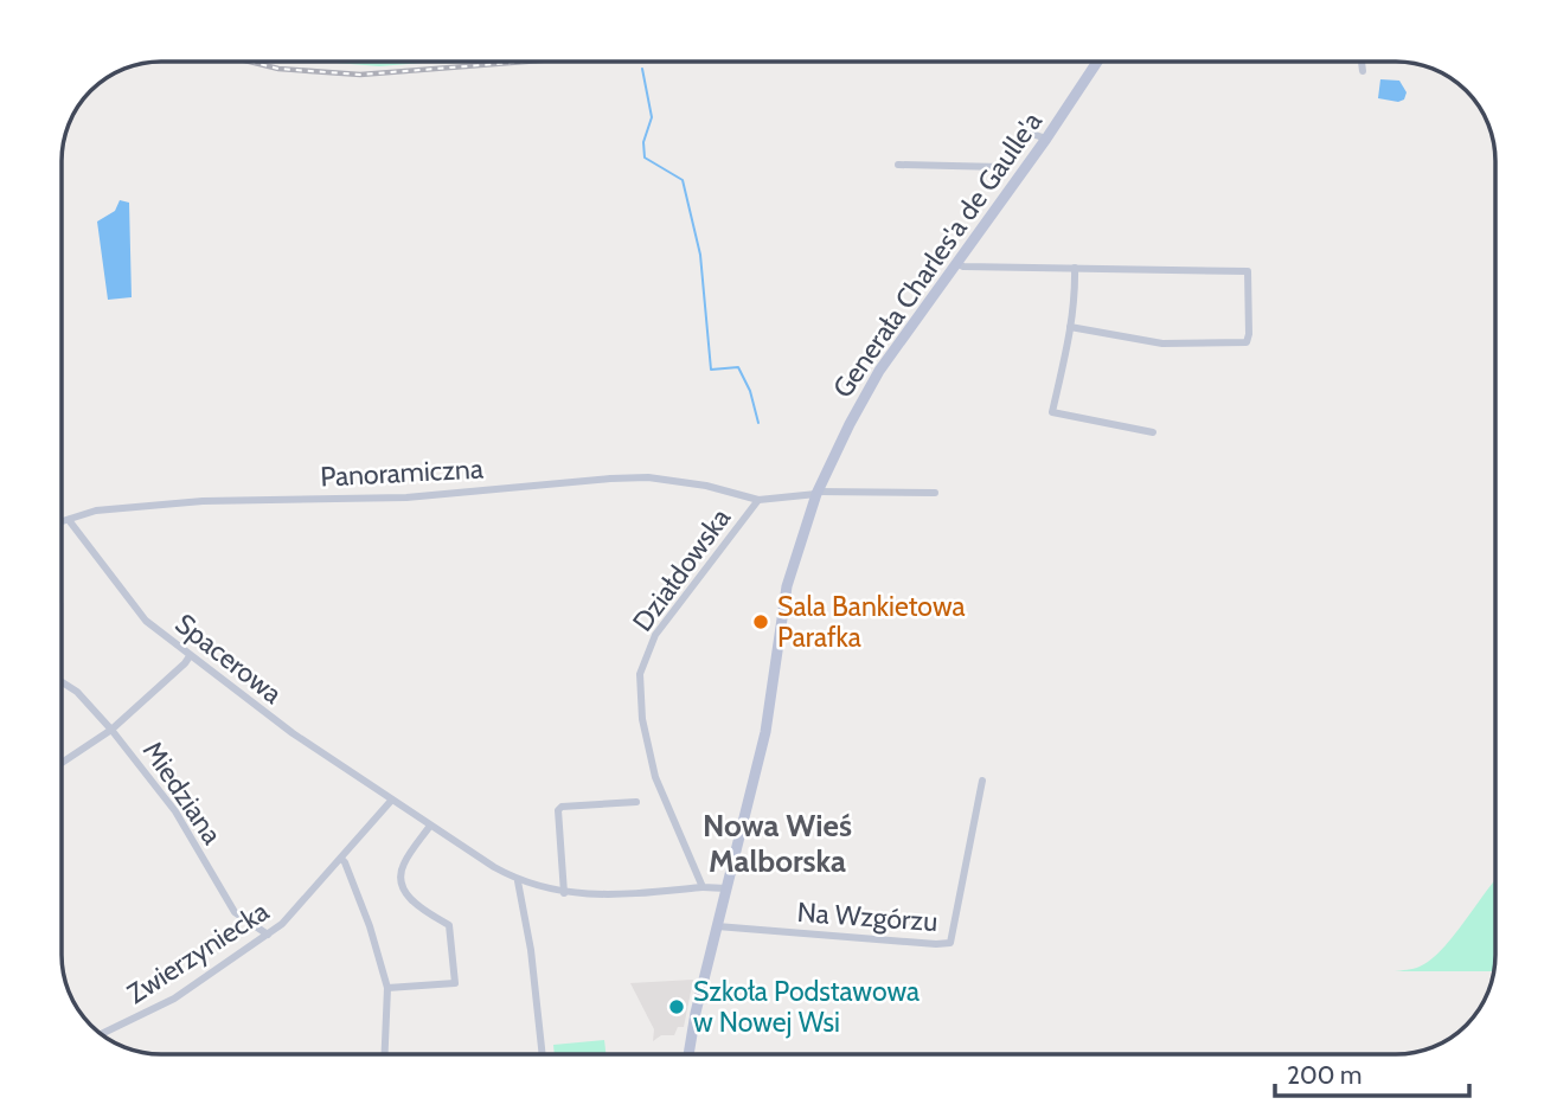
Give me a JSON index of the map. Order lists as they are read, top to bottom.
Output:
{
  "streets": {
    "main road": ["Generała Charles'a de Gaulle'a"],
    "street": [
      "Panoramiczna",
      "Działdowska",
      "Spacerowa",
      "Miedziana",
      "Na Wzgórzu",
      "Zwierzyniecka"
    ]
  },
  "crossings": [
    ["Generała Charles'a de Gaulle'a", "Działdowska"],
    ["Generała Charles'a de Gaulle'a", "Na Wzgórzu"],
    ["Panoramiczna", "Działdowska"],
    ["Panoramiczna", "Spacerowa"],
    ["Spacerowa", "Zwierzyniecka"],
    ["Miedziana", "Zwierzyniecka"]
  ],
  "districts": ["Nowa Wieś Malborska"],
  "places": ["Sala Bankietowa Parafka", "Szkoła Podstawowa w Nowej Wsi"],
  "scale_bar": "200 m"
}
